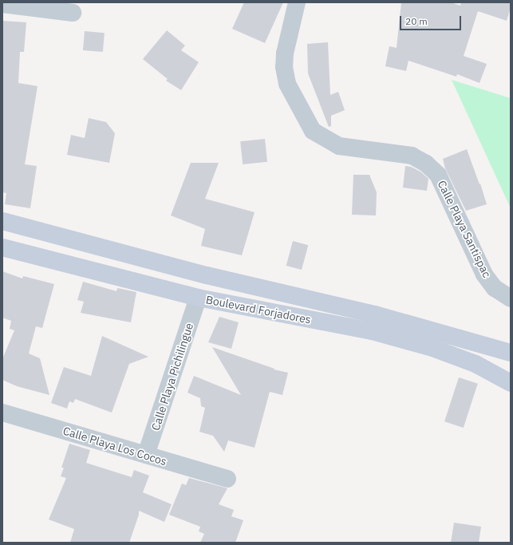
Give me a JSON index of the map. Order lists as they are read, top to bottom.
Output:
{
  "streets": {
    "main road": ["Boulevard Forjadores"],
    "street": ["Calle Playa Santispac", "Calle Playa Pichilingue", "Calle Playa Los Cocos"]
  },
  "crossings": [
    ["Boulevard Forjadores", "Calle Playa Pichilingue"],
    ["Calle Playa Pichilingue", "Calle Playa Los Cocos"]
  ],
  "scale_bar": "20 m"
}
